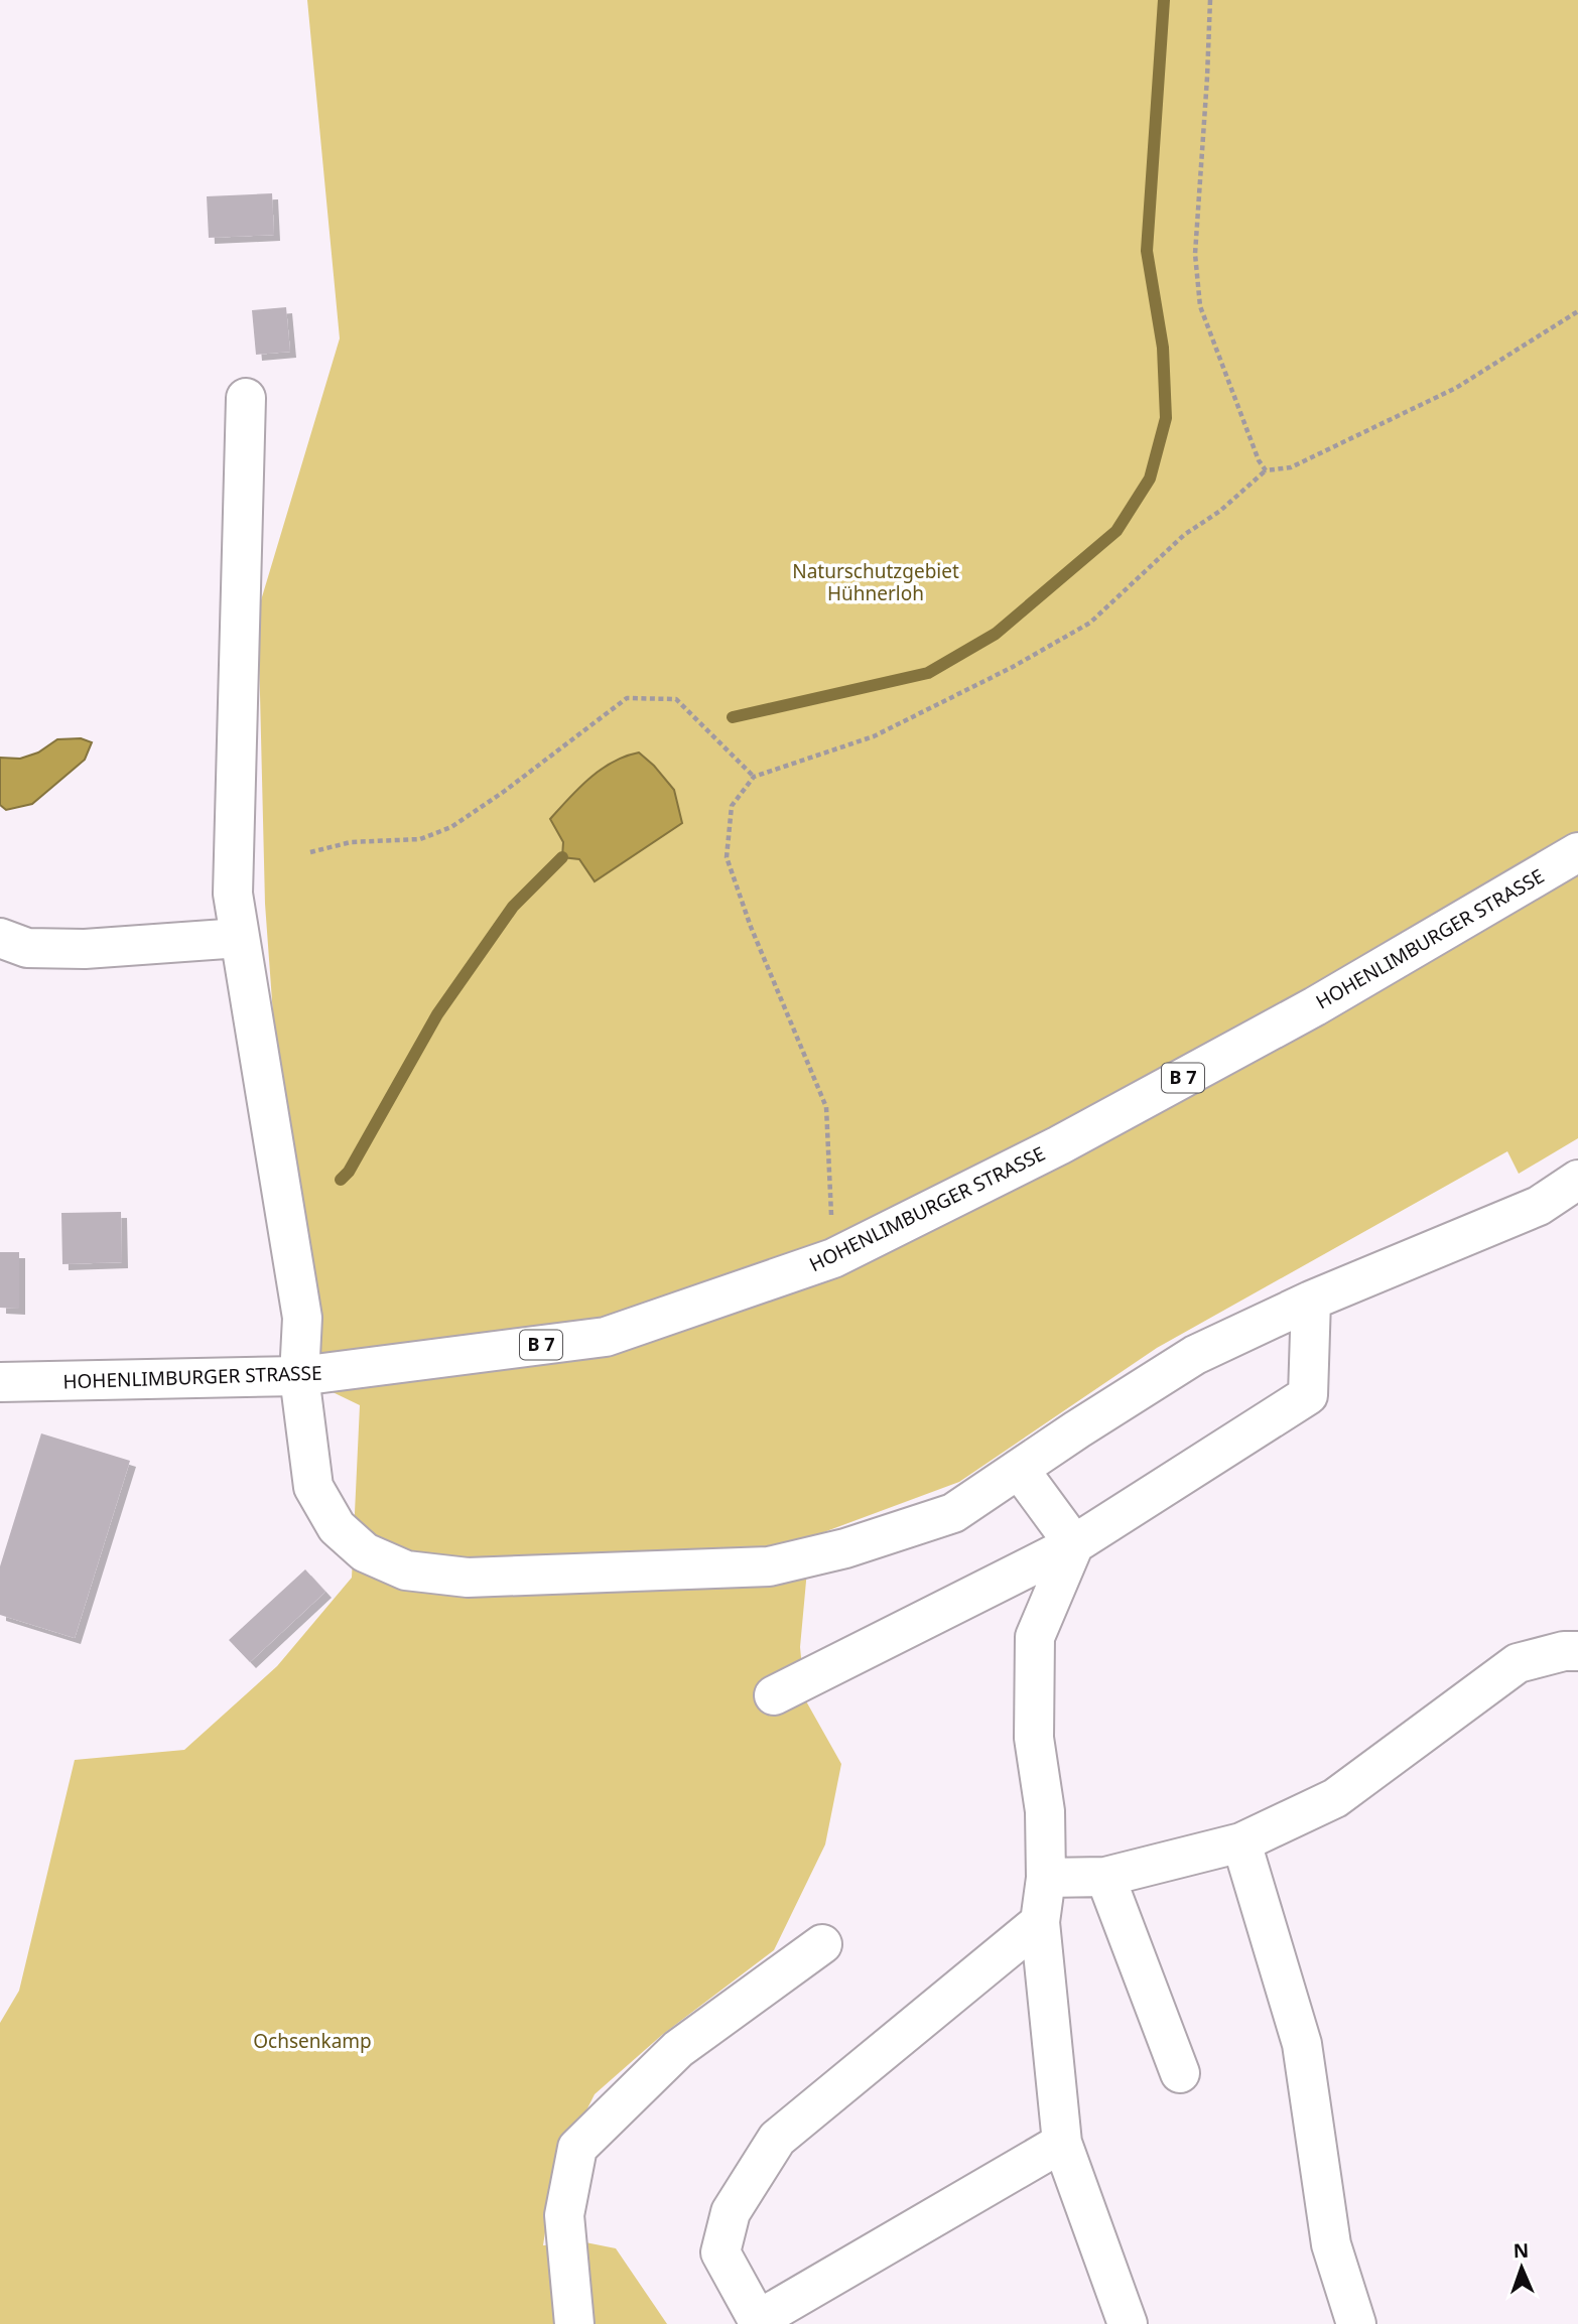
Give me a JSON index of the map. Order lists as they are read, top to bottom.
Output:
{
  "streets": {
    "main road": ["HOHENLIMBURGER STRASSE", "B 7"]
  },
  "parks": ["Naturschutzgebiet Hühnerloh", "Ochsenkamp"],
  "north": "top"
}
